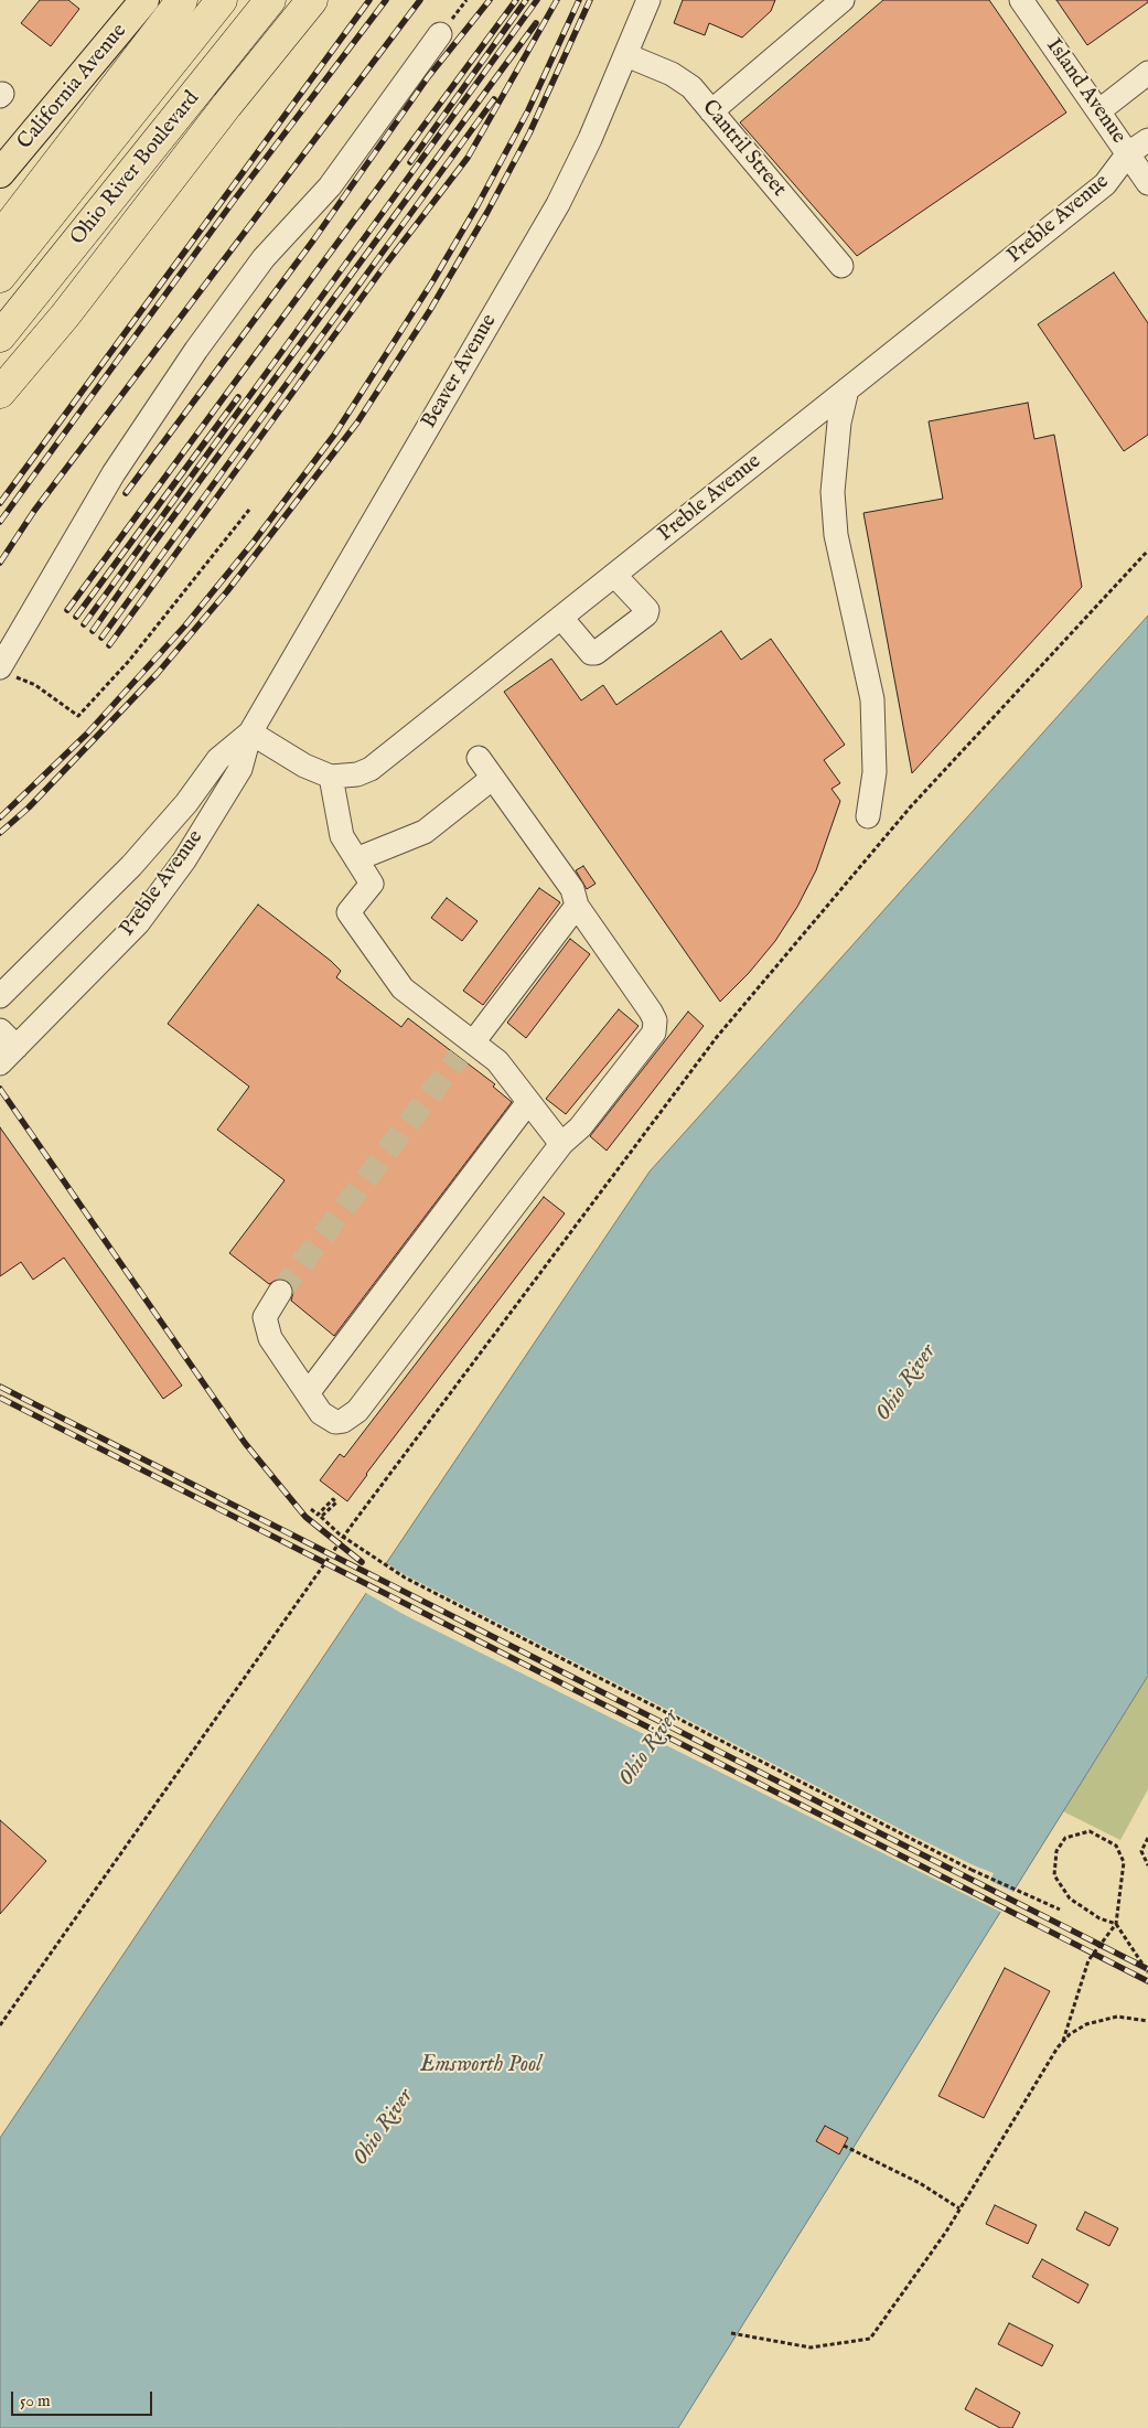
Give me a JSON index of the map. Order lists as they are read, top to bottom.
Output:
{
  "streets": {
    "highway": ["Ohio River Boulevard"],
    "main road": ["California Avenue"],
    "street": [
      "Island Avenue",
      "Cantril Street",
      "Preble Avenue",
      "Beaver Avenue"
    ]
  },
  "crossings": [
    ["Island Avenue", "Preble Avenue"],
    ["Cantril Street", "Beaver Avenue"],
    ["Preble Avenue", "Beaver Avenue"]
  ],
  "water": ["Ohio River", "Emsworth Pool"],
  "scale_bar": "50 m"
}
